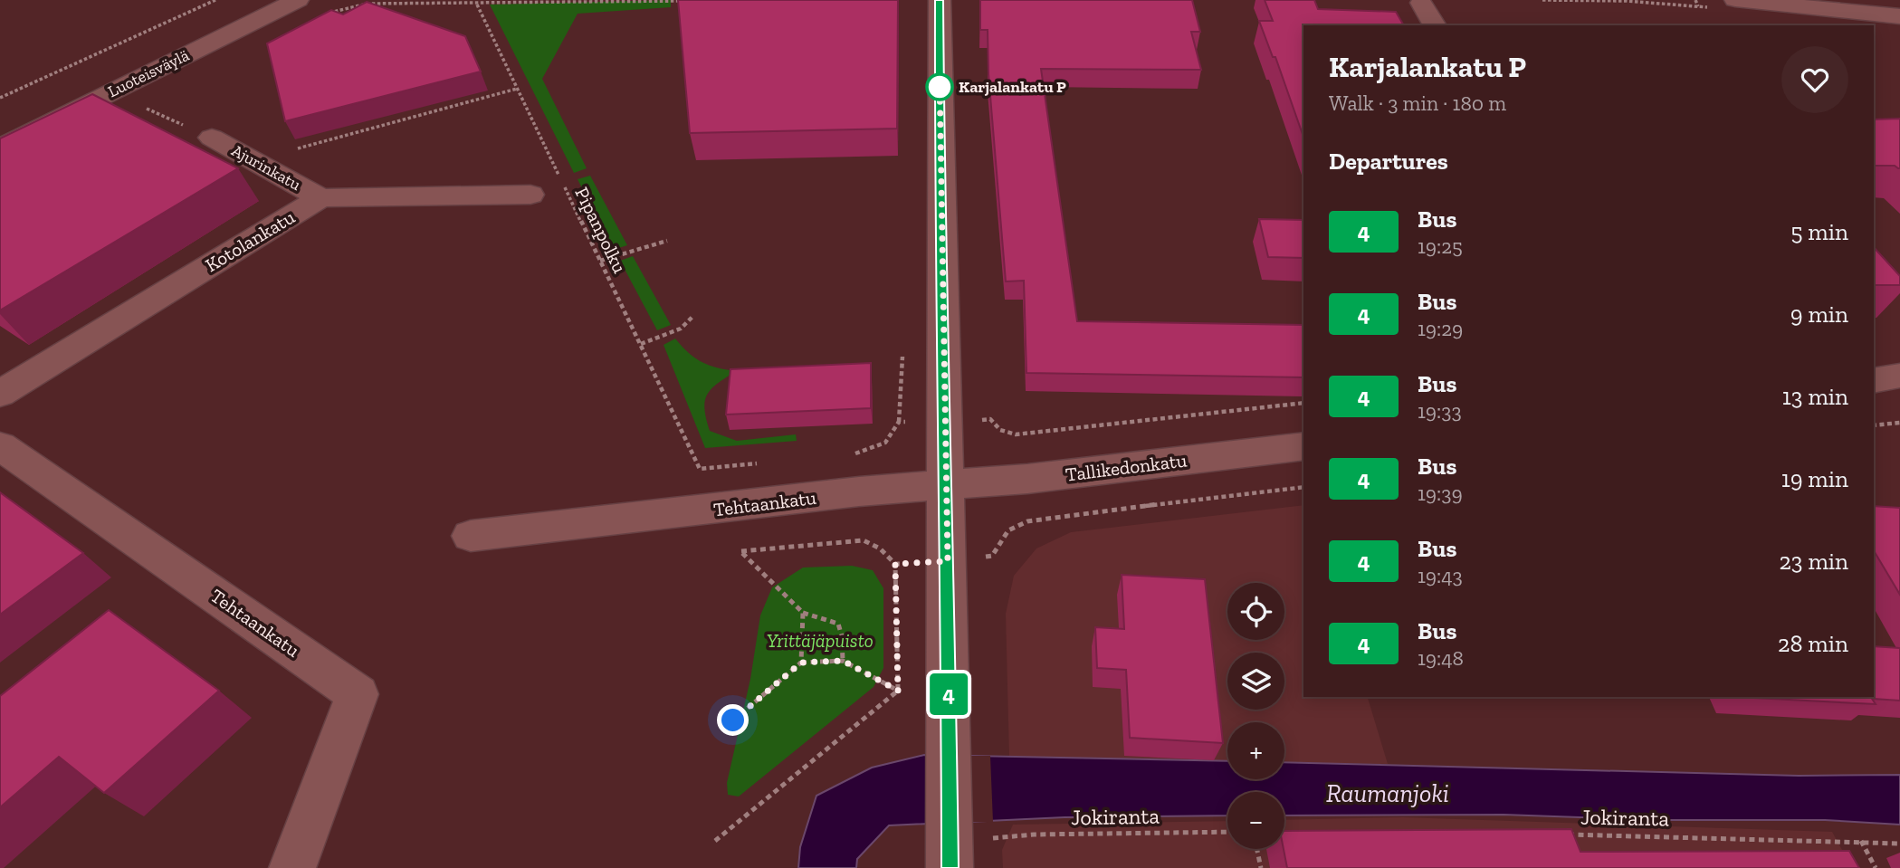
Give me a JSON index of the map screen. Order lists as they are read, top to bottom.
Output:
{
  "streets": {
    "street": [
      "Luoteisväylä",
      "Ajurinkatu",
      "Kotolankatu",
      "Tallikedonkatu",
      "Tehtaankatu"
    ],
    "path": ["Pipanpolku", "Jokiranta"]
  },
  "crossings": [
    ["Ajurinkatu", "Kotolankatu"],
    ["Tallikedonkatu", "Tehtaankatu"]
  ],
  "water": ["Raumanjoki"],
  "parks": ["Yrittäjäpuisto"],
  "places": ["Karjalankatu P"],
  "lines": ["bus line 4"],
  "page": {
    "on_map": "4",
    "heading": [
      ["Karjalankatu P", "Walk · 3 min · 180 m"],
      "Departures"
    ],
    "list": [
      {
        "mark": "4",
        "name": "Bus",
        "note": "19:25",
        "value": "5 min"
      },
      {
        "mark": "4",
        "name": "Bus",
        "note": "19:29",
        "value": "9 min"
      },
      {
        "mark": "4",
        "name": "Bus",
        "note": "19:33",
        "value": "13 min"
      },
      {
        "mark": "4",
        "name": "Bus",
        "note": "19:39",
        "value": "19 min"
      },
      {
        "mark": "4",
        "name": "Bus",
        "note": "19:43",
        "value": "23 min"
      },
      {
        "mark": "4",
        "name": "Bus",
        "note": "19:48",
        "value": "28 min"
      }
    ],
    "map_buttons": ["+", "−"]
  }
}
